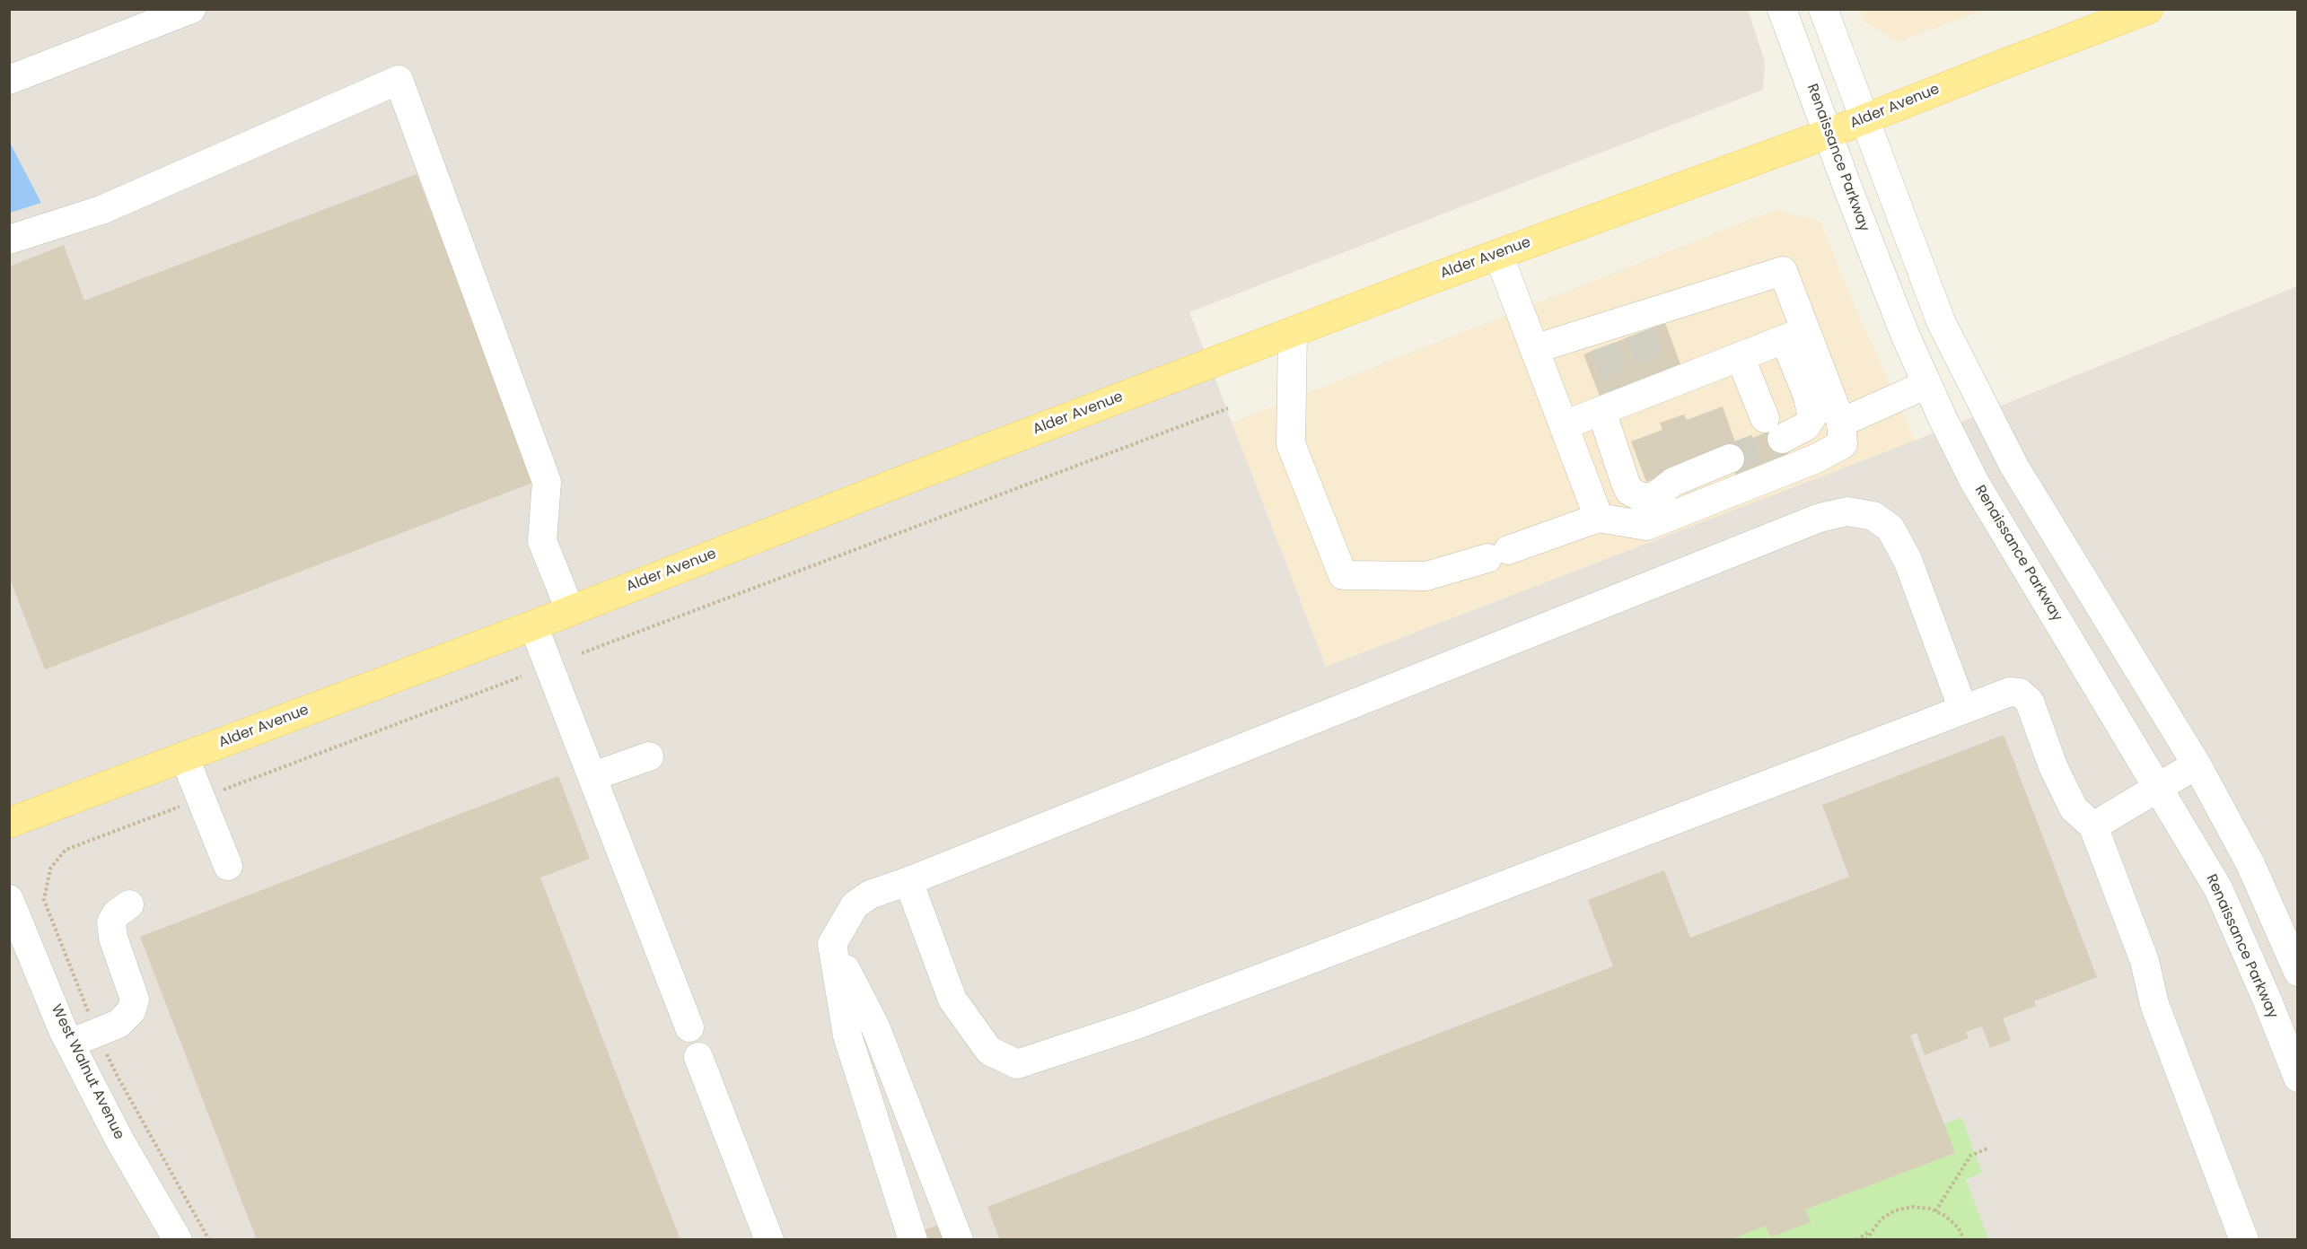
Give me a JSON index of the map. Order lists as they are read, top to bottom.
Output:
{
  "streets": {
    "main road": ["Alder Avenue"],
    "street": ["Renaissance Parkway", "West Walnut Avenue"]
  },
  "crossings": [
    ["Alder Avenue", "Renaissance Parkway"]
  ]
}
